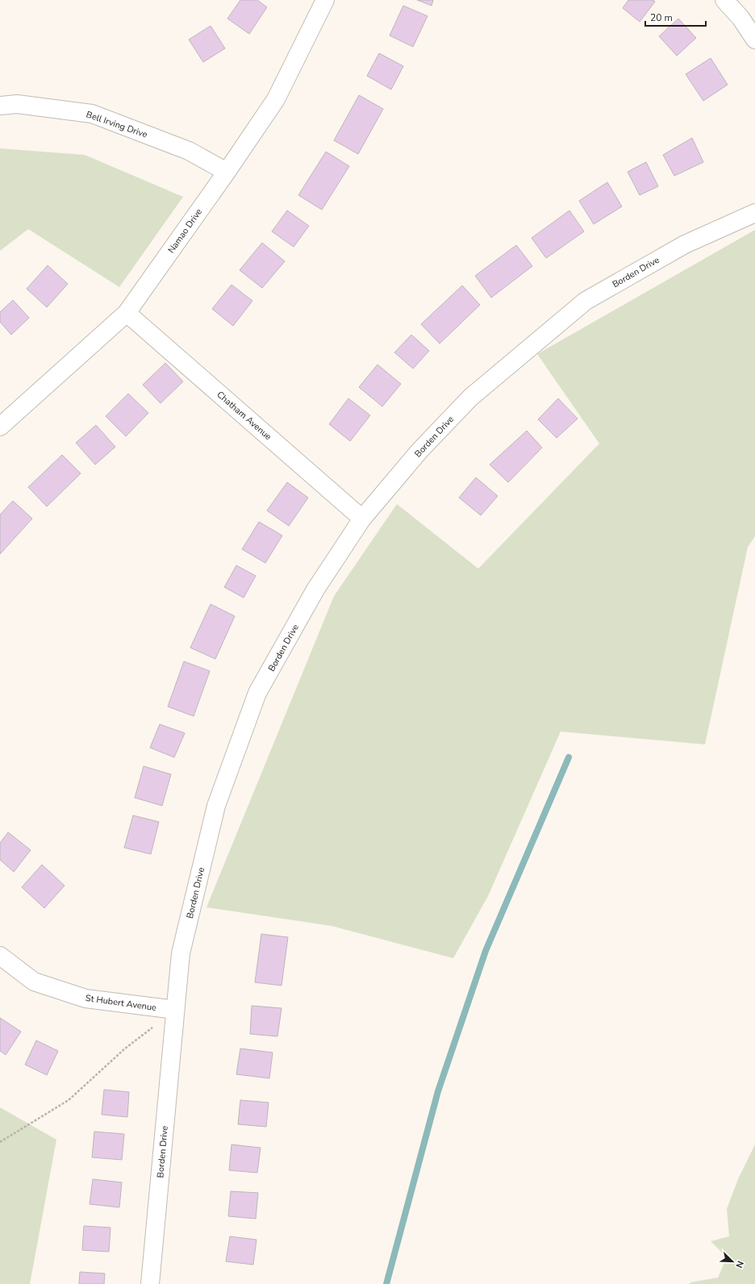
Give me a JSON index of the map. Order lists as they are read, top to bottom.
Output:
{
  "streets": {
    "street": [
      "Bell Irving Drive",
      "Namao Drive",
      "Borden Drive",
      "Chatham Avenue",
      "St Hubert Avenue"
    ]
  },
  "crossings": [
    ["Bell Irving Drive", "Namao Drive"],
    ["Namao Drive", "Chatham Avenue"],
    ["Borden Drive", "Chatham Avenue"],
    ["Borden Drive", "St Hubert Avenue"]
  ],
  "scale_bar": "20 m",
  "north": "bottom right"
}
